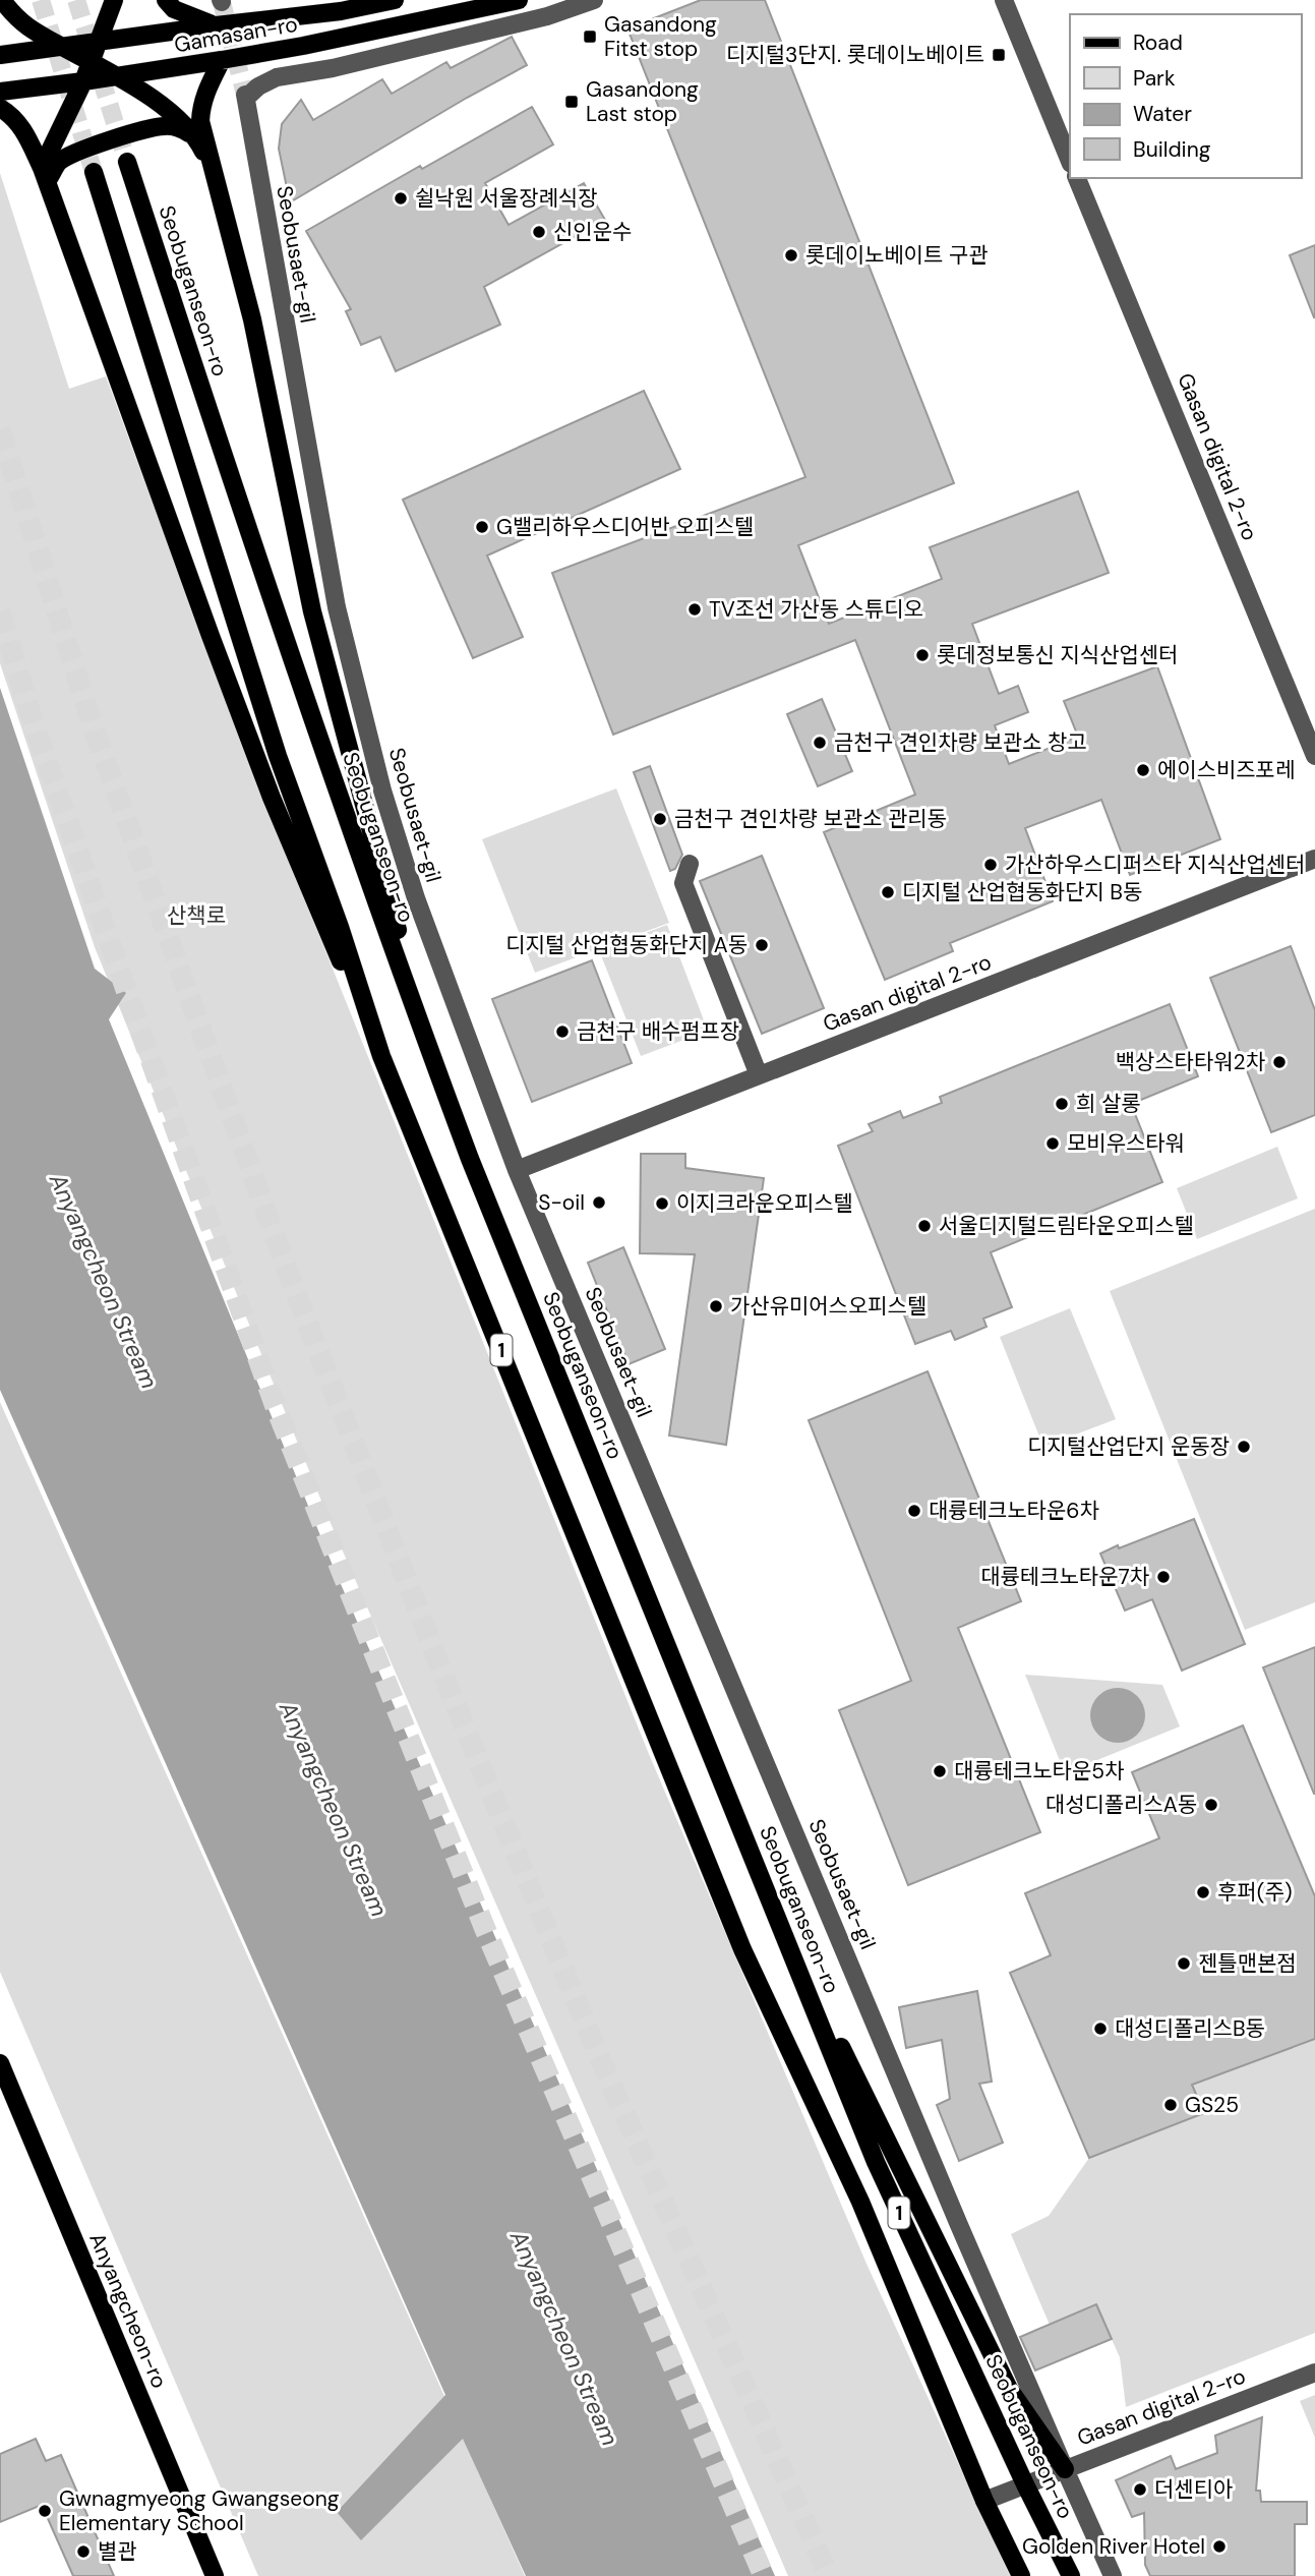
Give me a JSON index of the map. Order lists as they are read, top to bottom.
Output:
{
  "streets": {
    "main road": [
      "Gamasan-ro",
      "Seobuganseon-ro",
      "1",
      "Anyangcheon-ro"
    ],
    "street": ["Seobusaet-gil", "Gasan digital 2-ro"]
  },
  "crossings": [
    ["Seobusaet-gil", "Gasan digital 2-ro"],
    ["Seobuganseon-ro", "Gasan digital 2-ro"],
    ["Gasan digital 2-ro", "1"]
  ],
  "water": ["Anyangcheon Stream"],
  "parks": ["산책로"],
  "places": {
    "transit": ["Gasandong Fitst stop", "디지털3단지. 롯데이노베이트", "Gasandong Last stop"],
    "other": [
      "쉴낙원 서울장례식장",
      "신인운수",
      "롯데이노베이트 구관",
      "G밸리하우스디어반 오피스텔",
      "TV조선 가산동 스튜디오",
      "롯데정보통신 지식산업센터",
      "금천구 견인차량 보관소 창고",
      "에이스비즈포레",
      "금천구 견인차량 보관소 관리동",
      "가산하우스디퍼스타 지식산업센터",
      "디지털 산업협동화단지 B동",
      "디지털 산업협동화단지 A동",
      "금천구 배수펌프장",
      "백상스타타워2차",
      "희 살롱",
      "모비우스타워",
      "S-oil",
      "이지크라운오피스텔",
      "서울디지털드림타운오피스텔",
      "가산유미어스오피스텔",
      "디지털산업단지 운동장",
      "대륭테크노타운6차",
      "대륭테크노타운7차",
      "대륭테크노타운5차",
      "대성디폴리스A동",
      "후퍼(주)",
      "젠틀맨본점",
      "대성디폴리스B동",
      "GS25",
      "더센티아",
      "Gwnagmyeong Gwangseong Elementary School",
      "Golden River Hotel",
      "별관"
    ]
  },
  "legend": [
    "Road",
    "Park",
    "Water",
    "Building"
  ]
}
